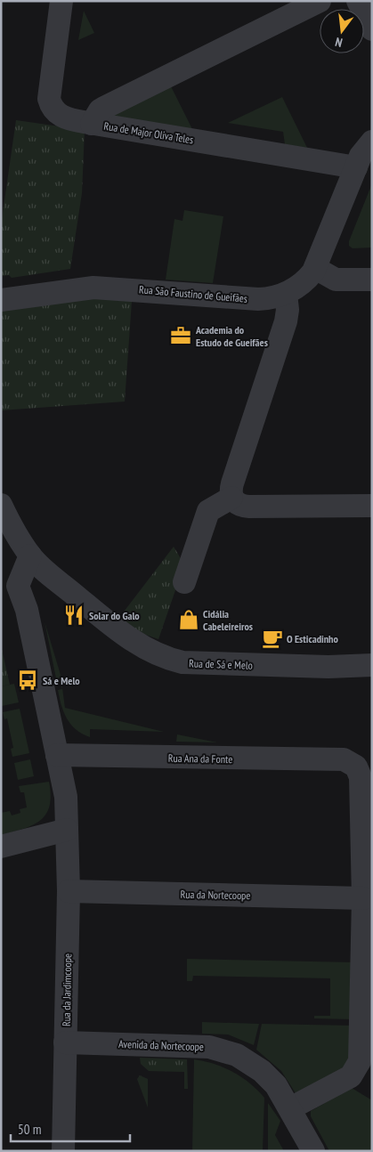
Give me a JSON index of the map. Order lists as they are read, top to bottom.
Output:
{
  "streets": {
    "street": [
      "Rua de Major Oliva Teles",
      "Rua São Faustino de Gueifães",
      "Rua de Sá e Melo",
      "Rua Ana da Fonte",
      "Rua da Nortecoope",
      "Rua da Jardimcoope",
      "Avenida da Nortecoope"
    ]
  },
  "crossings": [
    ["Rua de Sá e Melo", "Rua da Jardimcoope"],
    ["Rua Ana da Fonte", "Rua da Nortecoope"],
    ["Rua Ana da Fonte", "Rua da Jardimcoope"],
    ["Rua da Nortecoope", "Rua da Jardimcoope"],
    ["Rua da Jardimcoope", "Avenida da Nortecoope"]
  ],
  "places": {
    "office": ["Academia do Estudo de Gueifães"],
    "restaurant": ["Solar do Galo"],
    "shop": ["Cidália Cabeleireiros"],
    "cafe": ["O Esticadinho"],
    "bus stop": ["Sá e Melo"]
  },
  "scale_bar": "50 m",
  "north": "bottom"
}
